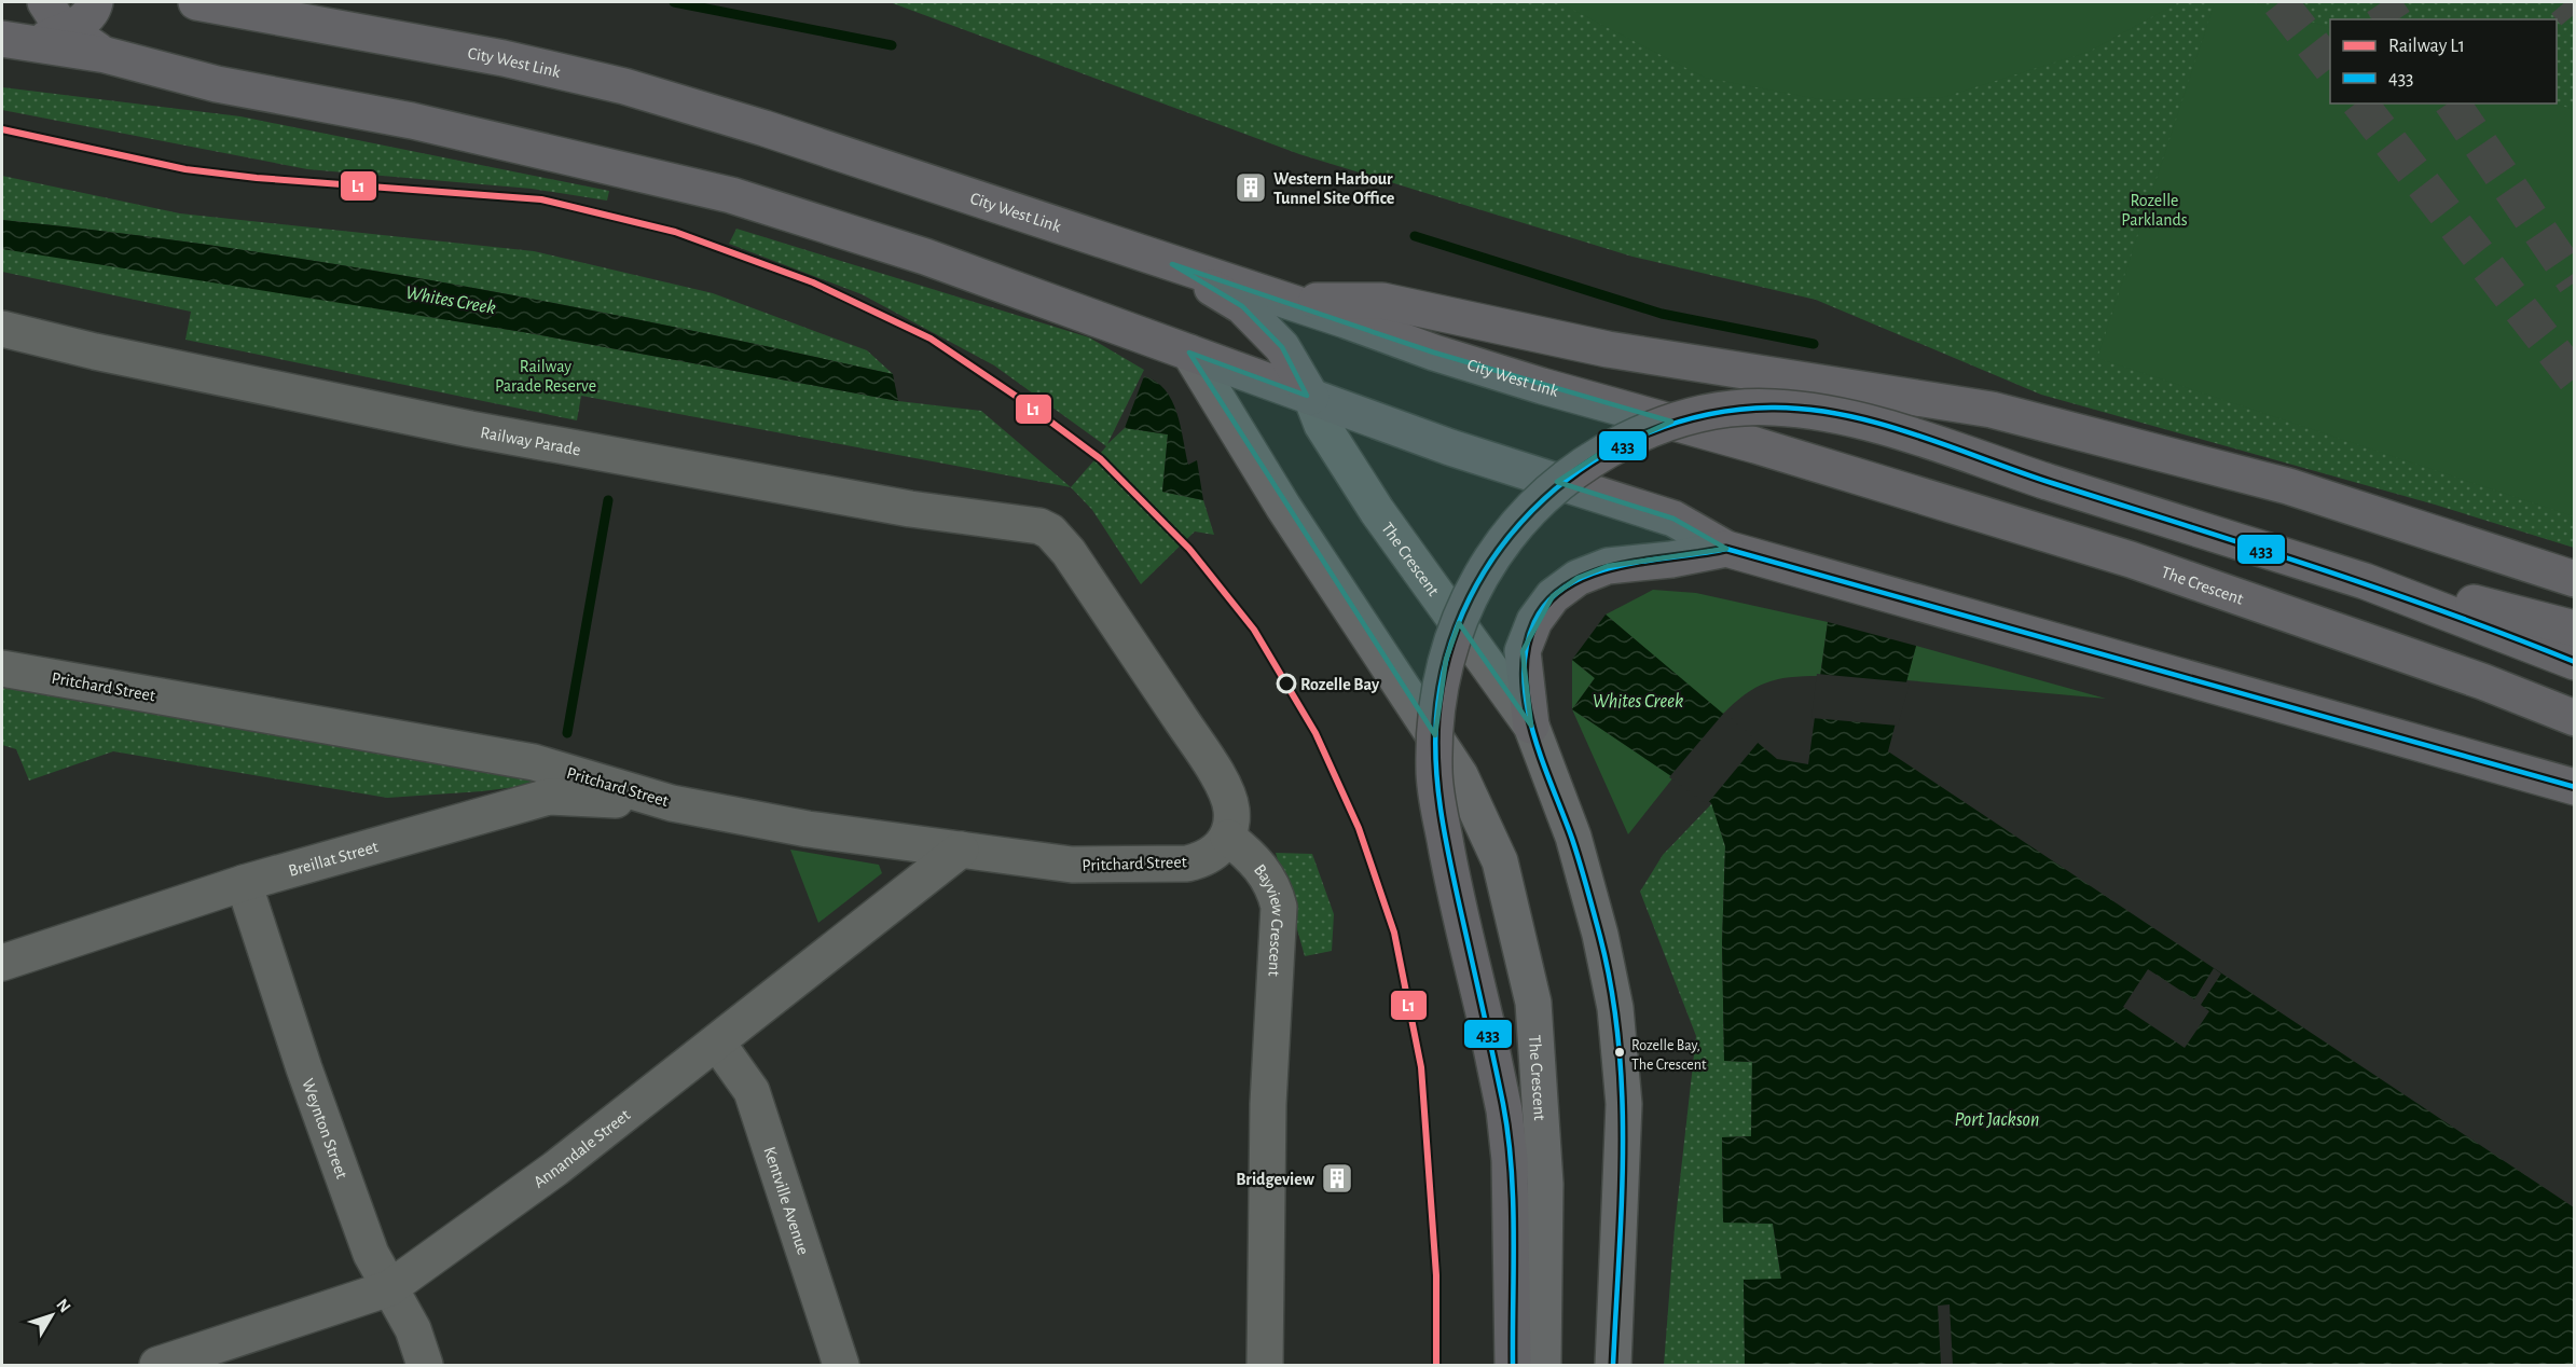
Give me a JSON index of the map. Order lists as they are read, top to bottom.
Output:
{
  "streets": {
    "highway": ["City West Link", "The Crescent"],
    "street": [
      "Railway Parade",
      "Pritchard Street",
      "Breillat Street",
      "Bayview Crescent",
      "Weynton Street",
      "Annandale Street",
      "Kentville Avenue"
    ]
  },
  "crossings": [
    ["City West Link", "The Crescent"],
    ["Railway Parade", "Pritchard Street"],
    ["Railway Parade", "Bayview Crescent"],
    ["Pritchard Street", "Breillat Street"],
    ["Pritchard Street", "Bayview Crescent"],
    ["Pritchard Street", "Annandale Street"],
    ["Breillat Street", "Weynton Street"],
    ["Weynton Street", "Annandale Street"],
    ["Annandale Street", "Kentville Avenue"]
  ],
  "water": ["Whites Creek", "Port Jackson"],
  "parks": ["Rozelle Parklands", "Railway Parade Reserve"],
  "places": {
    "building": ["Western Harbour Tunnel Site Office", "Bridgeview"],
    "other": ["Rozelle Bay", "Rozelle Bay, The Crescent"]
  },
  "lines": ["rail line L1", "transit line 433"],
  "legend": ["Railway L1", "433"],
  "north": "top right"
}
